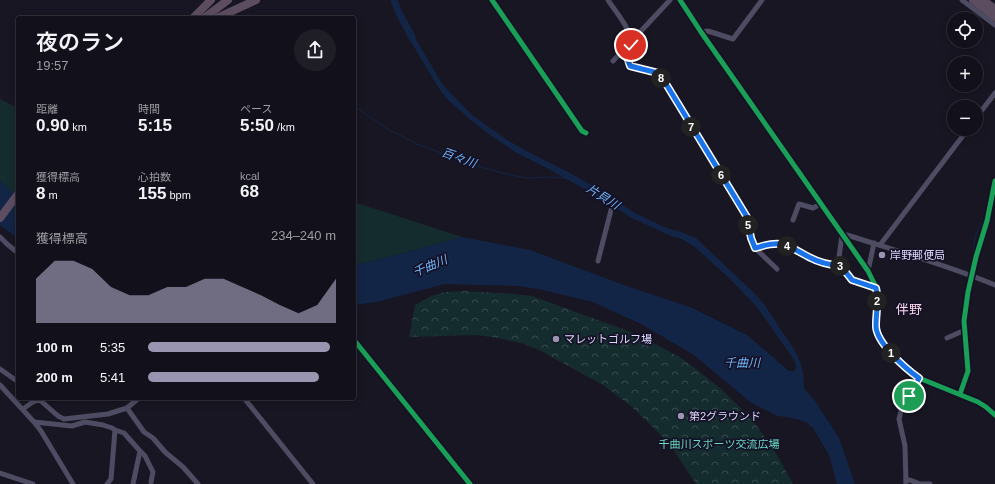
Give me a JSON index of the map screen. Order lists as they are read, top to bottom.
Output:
{
  "districts": ["伴野"],
  "water": ["百々川", "片貝川", "千曲川"],
  "parks": ["千曲川スポーツ交流広場"],
  "places": ["岸野郵便局", "マレットゴルフ場", "第2グラウンド"],
  "page": {
    "map_buttons": ["+", "−"],
    "heading": ["夜のラン", "19:57"],
    "pins": [
      "8",
      "7",
      "6",
      "5",
      "4",
      "3",
      "2",
      "1"
    ],
    "stats": [
      ["距離", "0.90 km"],
      ["時間", "5:15"],
      ["ペース", "5:50 /km"],
      ["獲得標高", "8 m"],
      ["心拍数", "155 bpm"],
      ["kcal", "68"]
    ],
    "chart": ["獲得標高", "234–240 m"],
    "list": [
      {
        "name": "100 m",
        "note": "5:35"
      },
      {
        "name": "200 m",
        "note": "5:41"
      }
    ]
  }
}
